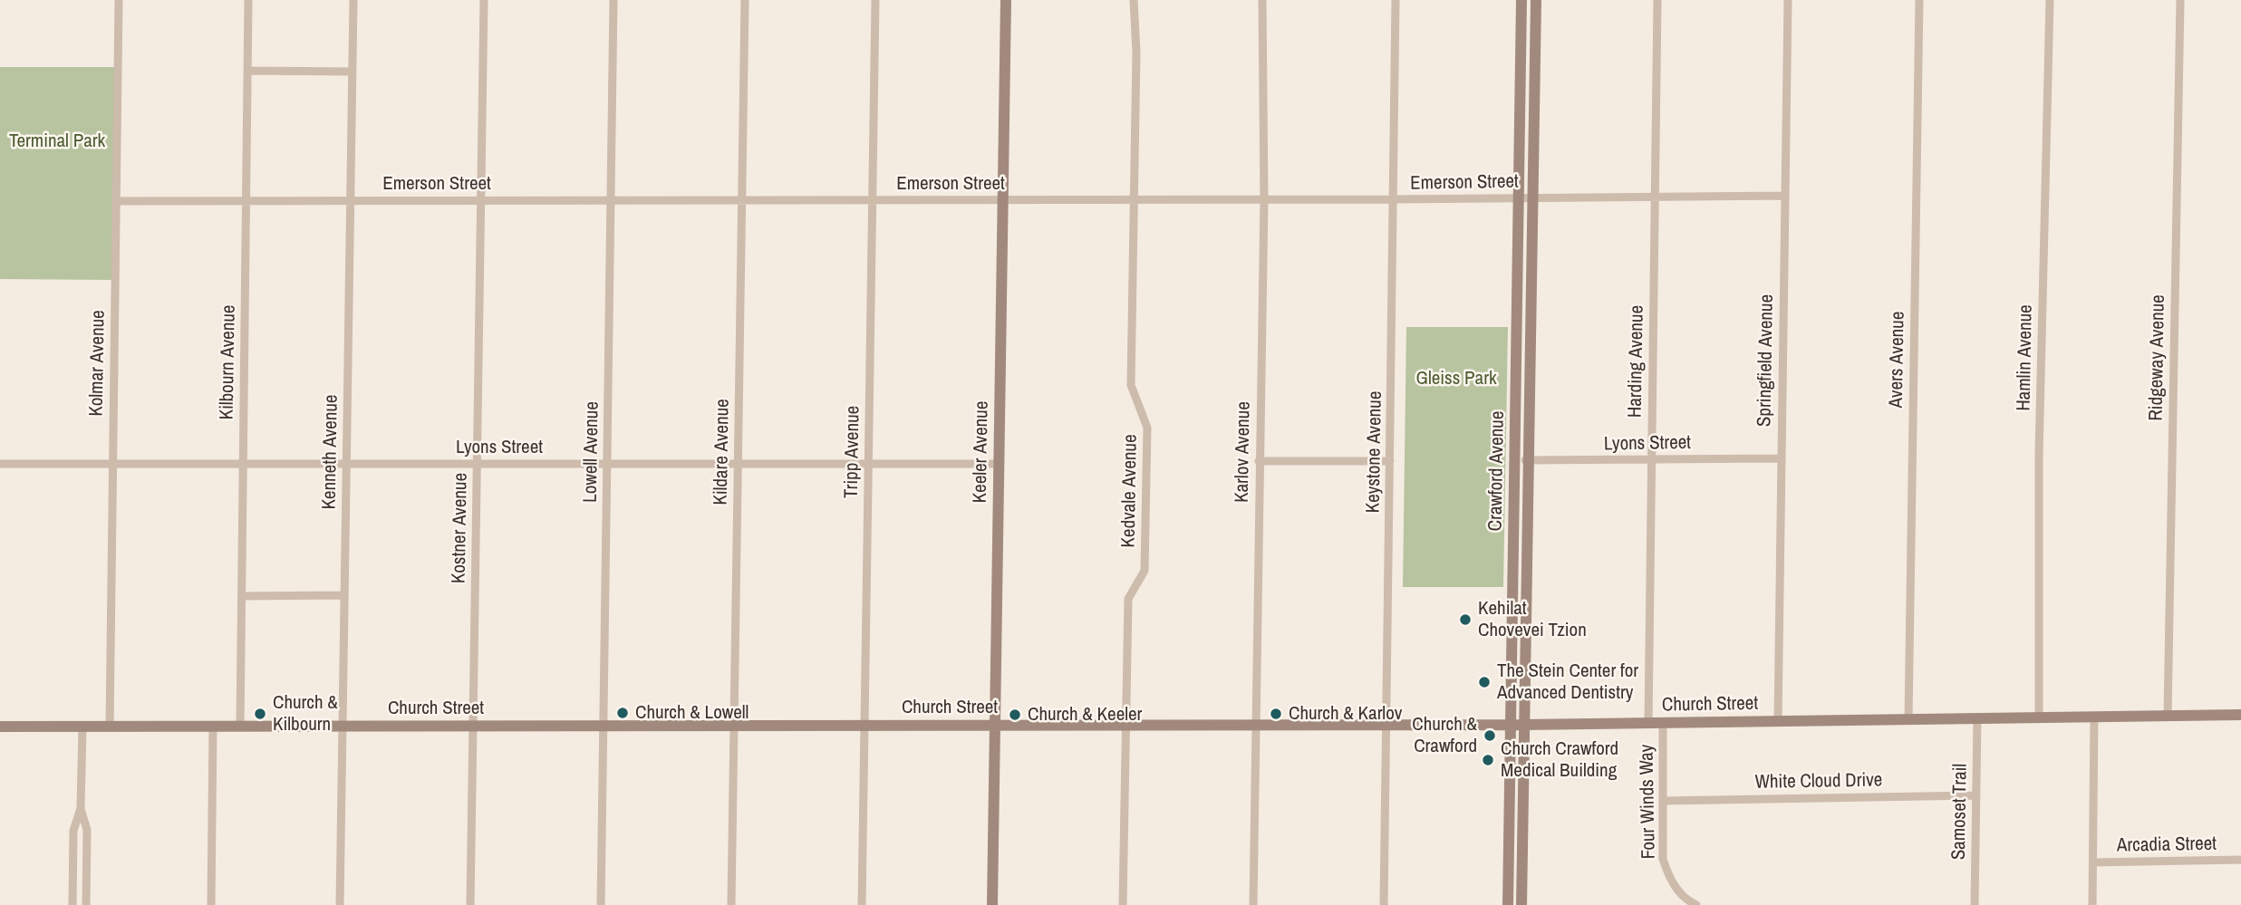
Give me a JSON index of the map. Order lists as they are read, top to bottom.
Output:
{
  "streets": {
    "street": [
      "Emerson Street",
      "Hamlin Avenue",
      "Ridgeway Avenue",
      "Avers Avenue",
      "Springfield Avenue",
      "Harding Avenue",
      "Kilbourn Avenue",
      "Kolmar Avenue",
      "Lyons Street",
      "Kenneth Avenue",
      "Lowell Avenue",
      "Kildare Avenue",
      "Tripp Avenue",
      "Keeler Avenue",
      "Karlov Avenue",
      "Keystone Avenue",
      "Crawford Avenue",
      "Kedvale Avenue",
      "Kostner Avenue",
      "Church Street",
      "White Cloud Drive",
      "Four Winds Way",
      "Samoset Trail",
      "Arcadia Street"
    ]
  },
  "crossings": [
    ["Emerson Street", "Springfield Avenue"],
    ["Emerson Street", "Harding Avenue"],
    ["Emerson Street", "Kilbourn Avenue"],
    ["Emerson Street", "Kolmar Avenue"],
    ["Emerson Street", "Kenneth Avenue"],
    ["Emerson Street", "Lowell Avenue"],
    ["Emerson Street", "Kildare Avenue"],
    ["Emerson Street", "Tripp Avenue"],
    ["Emerson Street", "Keeler Avenue"],
    ["Emerson Street", "Karlov Avenue"],
    ["Emerson Street", "Keystone Avenue"],
    ["Emerson Street", "Crawford Avenue"],
    ["Emerson Street", "Kedvale Avenue"],
    ["Emerson Street", "Kostner Avenue"],
    ["Hamlin Avenue", "Church Street"],
    ["Ridgeway Avenue", "Church Street"],
    ["Avers Avenue", "Church Street"],
    ["Springfield Avenue", "Lyons Street"],
    ["Springfield Avenue", "Church Street"],
    ["Harding Avenue", "Lyons Street"],
    ["Harding Avenue", "Church Street"],
    ["Kilbourn Avenue", "Lyons Street"],
    ["Kilbourn Avenue", "Church Street"],
    ["Kolmar Avenue", "Lyons Street"],
    ["Kolmar Avenue", "Church Street"],
    ["Lyons Street", "Kenneth Avenue"],
    ["Lyons Street", "Lowell Avenue"],
    ["Lyons Street", "Kildare Avenue"],
    ["Lyons Street", "Tripp Avenue"],
    ["Lyons Street", "Keeler Avenue"],
    ["Lyons Street", "Crawford Avenue"],
    ["Lyons Street", "Kostner Avenue"],
    ["Kenneth Avenue", "Church Street"],
    ["Lowell Avenue", "Church Street"],
    ["Kildare Avenue", "Church Street"],
    ["Tripp Avenue", "Church Street"],
    ["Keeler Avenue", "Church Street"],
    ["Karlov Avenue", "Church Street"],
    ["Keystone Avenue", "Church Street"],
    ["Crawford Avenue", "Church Street"],
    ["Kedvale Avenue", "Church Street"],
    ["Kostner Avenue", "Church Street"],
    ["Church Street", "Four Winds Way"],
    ["Church Street", "Samoset Trail"],
    ["White Cloud Drive", "Four Winds Way"],
    ["White Cloud Drive", "Samoset Trail"]
  ],
  "parks": ["Terminal Park", "Gleiss Park"],
  "places": [
    "Kehilat Chovevei Tzion",
    "The Stein Center for Advanced Dentistry",
    "Church & Lowell",
    "Church & Kilbourn",
    "Church & Karlov",
    "Church & Keeler",
    "Church & Crawford",
    "Church Crawford Medical Building"
  ]
}
